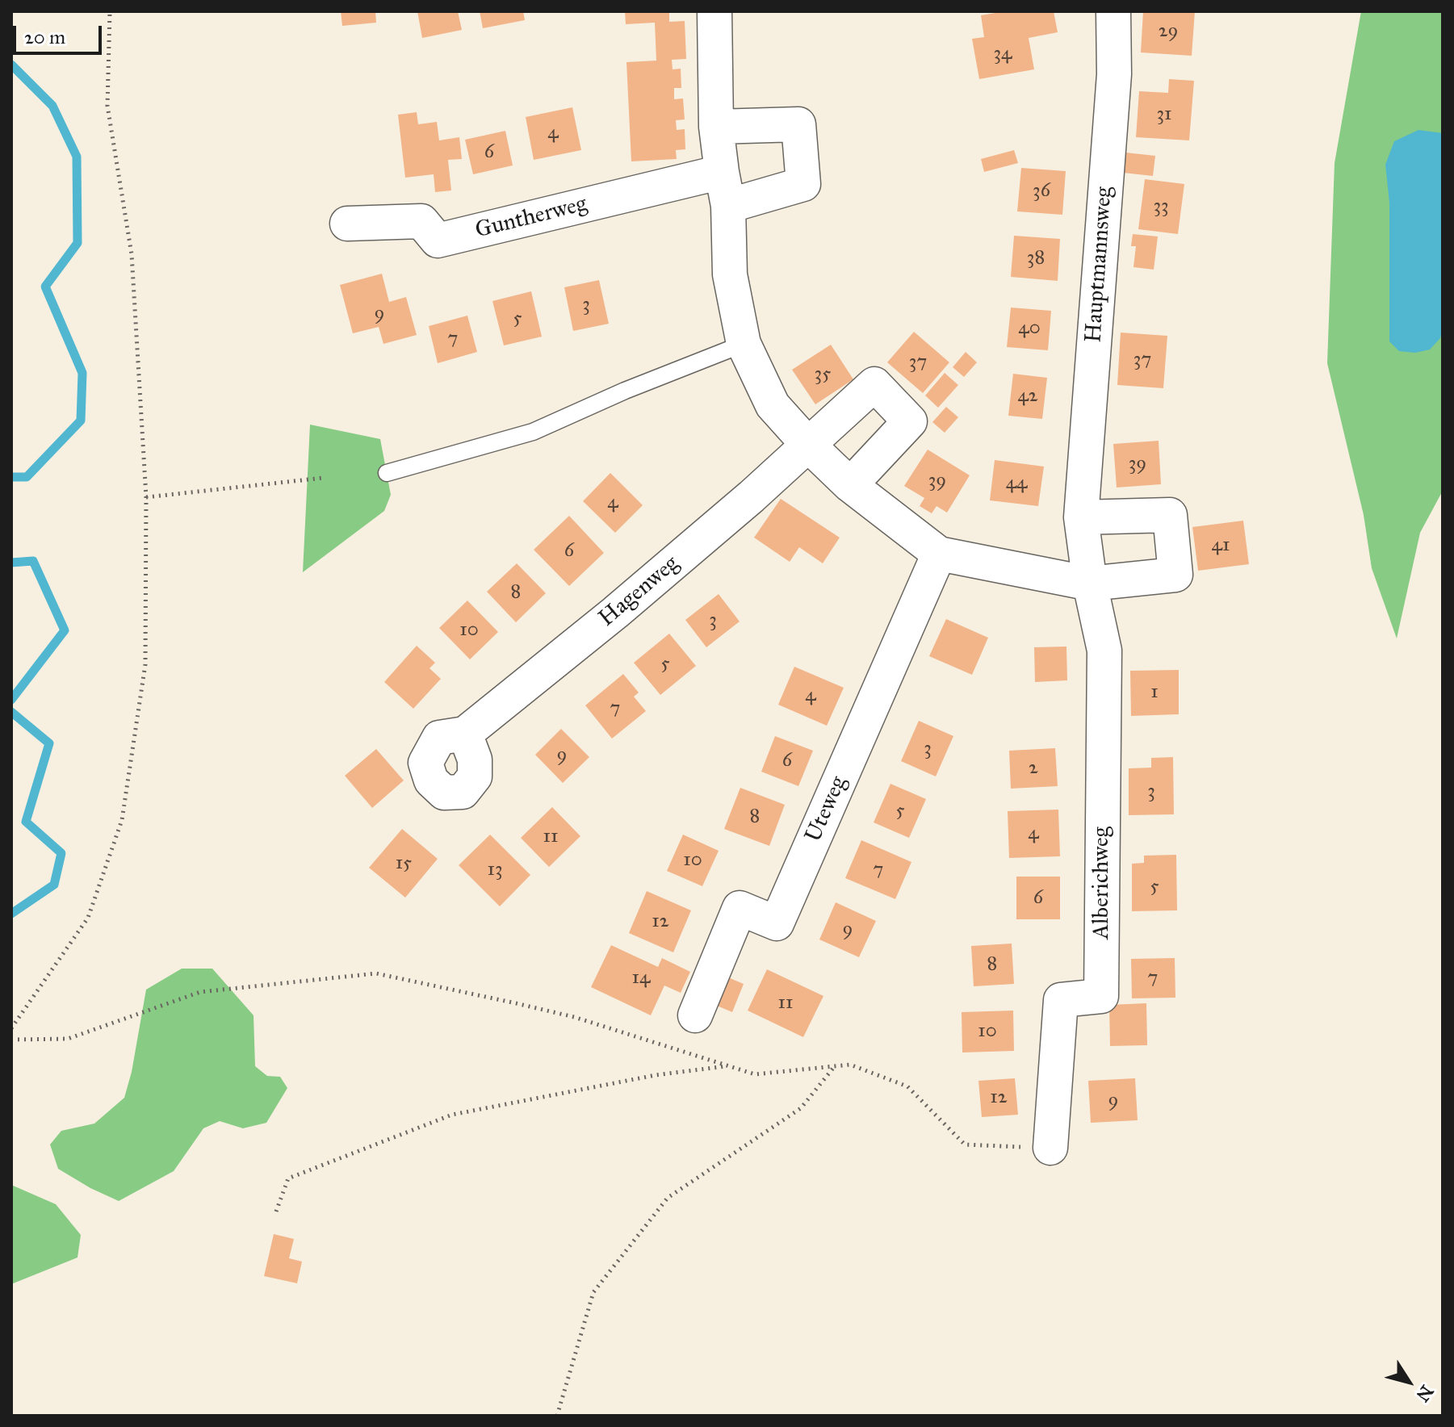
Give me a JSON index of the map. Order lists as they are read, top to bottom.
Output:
{
  "streets": {
    "street": [
      "Guntherweg",
      "Hauptmannsweg",
      "Hagenweg",
      "Uteweg",
      "Alberichweg"
    ]
  },
  "crossings": [
    ["Hauptmannsweg", "Alberichweg"]
  ],
  "house_numbers": [
    "29",
    "34",
    "31",
    "4",
    "6",
    "36",
    "33",
    "38",
    "3",
    "9",
    "5",
    "40",
    "7",
    "37",
    "37",
    "35",
    "42",
    "39",
    "39",
    "44",
    "4",
    "41",
    "6",
    "8",
    "3",
    "10",
    "5",
    "1",
    "4",
    "7",
    "3",
    "9",
    "6",
    "2",
    "3",
    "5",
    "8",
    "4",
    "11",
    "10",
    "15",
    "13",
    "7",
    "5",
    "6",
    "12",
    "9",
    "8",
    "14",
    "7",
    "11",
    "10",
    "12",
    "9"
  ],
  "scale_bar": "20 m",
  "north": "bottom right"
}
